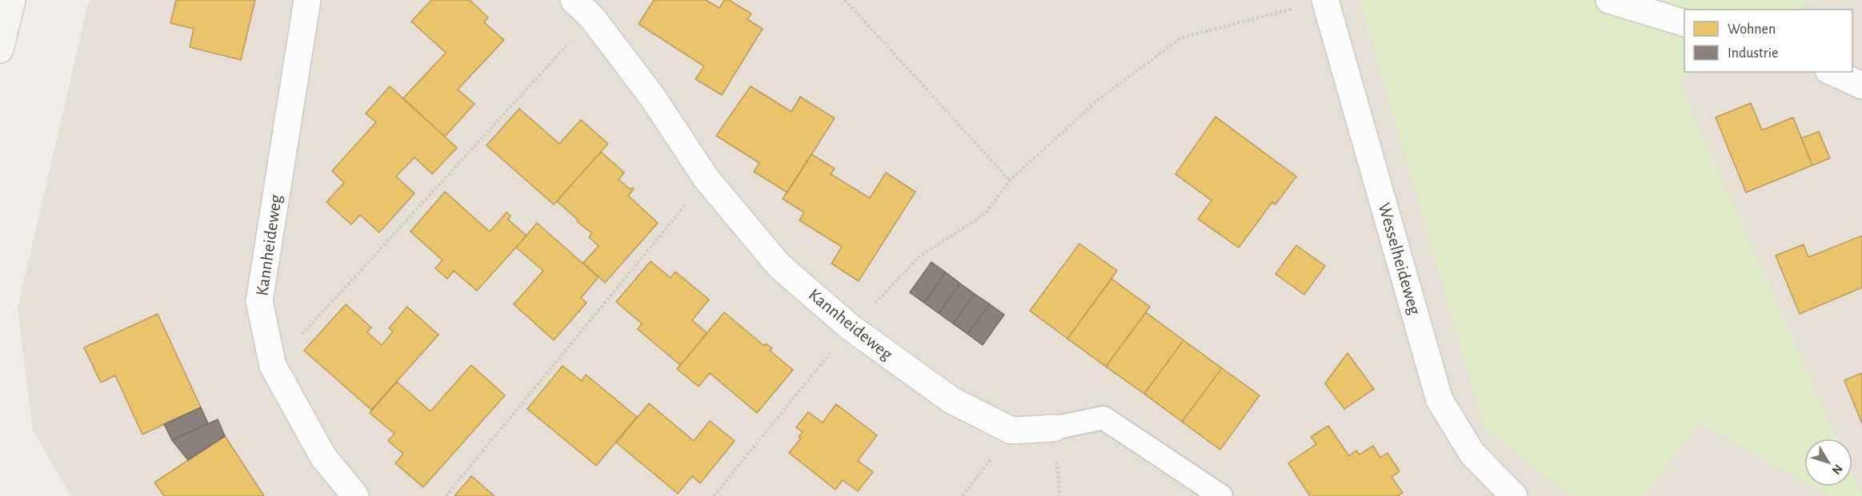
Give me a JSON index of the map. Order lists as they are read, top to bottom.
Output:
{
  "streets": {
    "street": ["Kannheideweg", "Wesselheideweg"]
  },
  "legend": ["Wohnen", "Industrie"],
  "north": "bottom right"
}
